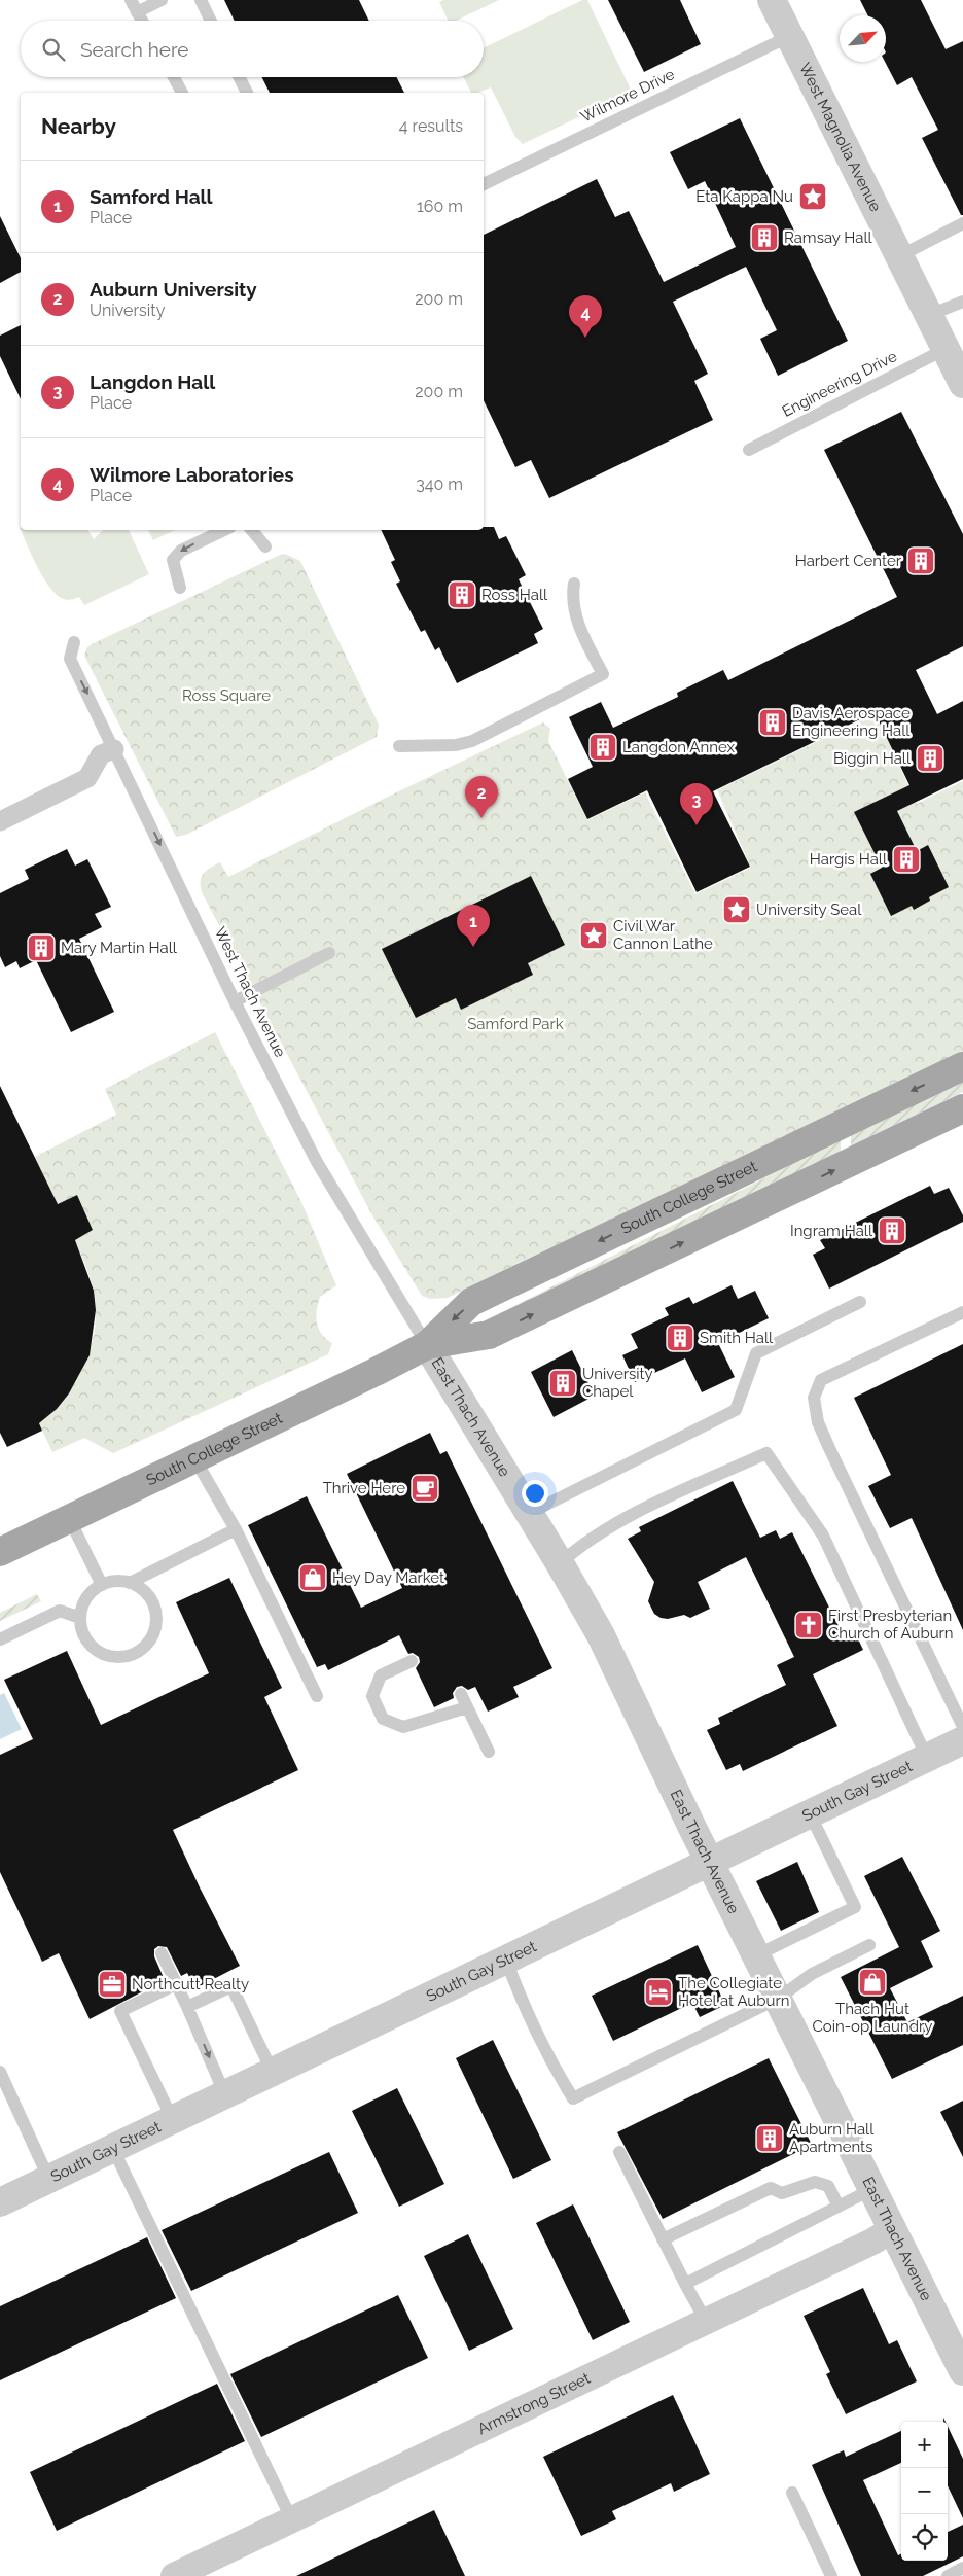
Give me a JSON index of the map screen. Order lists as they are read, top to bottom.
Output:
{
  "streets": {
    "main road": ["South College Street"],
    "street": [
      "West Magnolia Avenue",
      "East Thach Avenue",
      "South Gay Street",
      "Armstrong Street"
    ],
    "lane": ["Wilmore Drive", "Engineering Drive", "West Thach Avenue"]
  },
  "crossings": [
    ["Wilmore Drive", "West Magnolia Avenue"],
    ["West Magnolia Avenue", "Engineering Drive"],
    ["West Thach Avenue", "South College Street"],
    ["West Thach Avenue", "East Thach Avenue"],
    ["South College Street", "East Thach Avenue"],
    ["East Thach Avenue", "South Gay Street"],
    ["East Thach Avenue", "Armstrong Street"]
  ],
  "one_way": ["West Thach Avenue"],
  "parks": ["Ross Square", "Samford Park"],
  "places": {
    "place": ["Eta Kappa Nu", "University Seal", "Civil War Cannon Lathe"],
    "building": [
      "Ramsay Hall",
      "Harbert Center",
      "Ross Hall",
      "Davis Aerospace Engineering Hall",
      "Langdon Annex",
      "Biggin Hall",
      "Hargis Hall",
      "Mary Martin Hall",
      "Ingram Hall",
      "Smith Hall",
      "University Chapel",
      "Auburn Hall Apartments"
    ],
    "cafe": ["Thrive Here"],
    "shop": ["Hey Day Market", "Thach Hut Coin-op Laundry"],
    "church": ["First Presbyterian Church of Auburn"],
    "office": ["Northcutt Realty"],
    "hotel": ["The Collegiate Hotel at Auburn"]
  },
  "north": "top right",
  "page": {
    "search": "Search here",
    "heading": ["Nearby", "4 results"],
    "list": [
      {
        "mark": "1",
        "name": "Samford Hall",
        "note": "Place",
        "value": "160 m"
      },
      {
        "mark": "2",
        "name": "Auburn University",
        "note": "University",
        "value": "200 m"
      },
      {
        "mark": "3",
        "name": "Langdon Hall",
        "note": "Place",
        "value": "200 m"
      },
      {
        "mark": "4",
        "name": "Wilmore Laboratories",
        "note": "Place",
        "value": "340 m"
      }
    ],
    "pins": [
      "4",
      "2",
      "3",
      "1"
    ],
    "map_buttons": ["+", "−"]
  }
}
